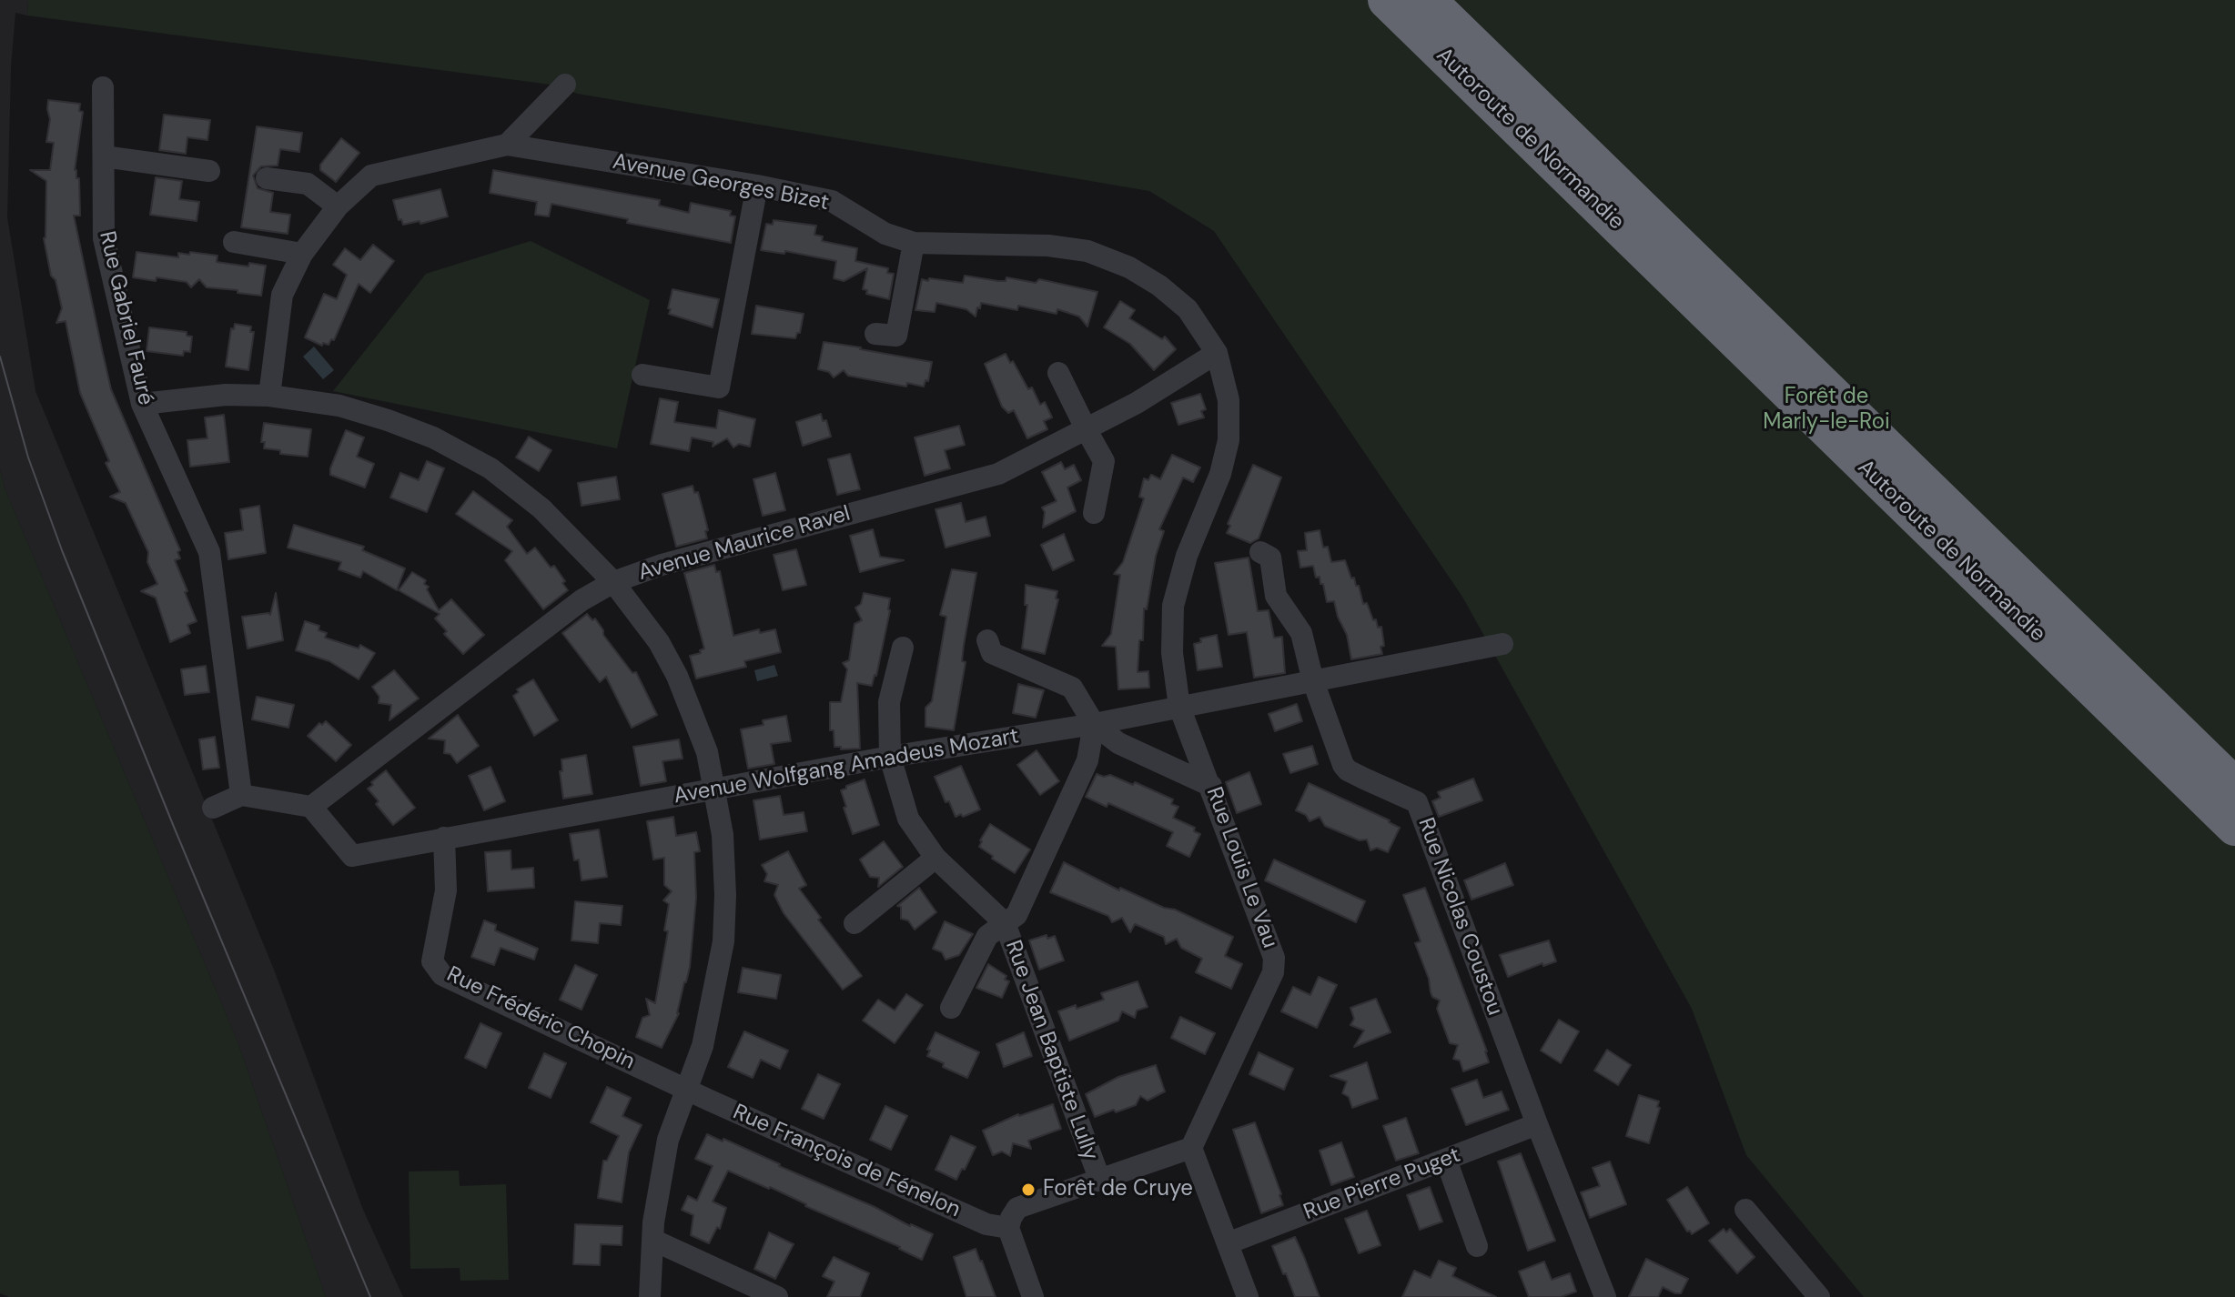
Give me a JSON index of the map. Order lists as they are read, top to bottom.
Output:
{
  "streets": {
    "highway": ["Autoroute de Normandie"],
    "street": [
      "Avenue Georges Bizet",
      "Rue Gabriel Fauré",
      "Avenue Maurice Ravel",
      "Avenue Wolfgang Amadeus Mozart",
      "Rue Louis Le Vau",
      "Rue Nicolas Coustou",
      "Rue Frédéric Chopin",
      "Rue Jean Baptiste Lully",
      "Rue François de Fénelon",
      "Rue Pierre Puget"
    ]
  },
  "crossings": [
    ["Avenue Georges Bizet", "Avenue Maurice Ravel"],
    ["Avenue Georges Bizet", "Avenue Wolfgang Amadeus Mozart"],
    ["Avenue Georges Bizet", "Rue Louis Le Vau"],
    ["Avenue Maurice Ravel", "Avenue Wolfgang Amadeus Mozart"],
    ["Avenue Wolfgang Amadeus Mozart", "Rue Louis Le Vau"],
    ["Avenue Wolfgang Amadeus Mozart", "Rue Nicolas Coustou"],
    ["Avenue Wolfgang Amadeus Mozart", "Rue Frédéric Chopin"],
    ["Avenue Wolfgang Amadeus Mozart", "Rue Jean Baptiste Lully"],
    ["Rue Nicolas Coustou", "Rue Pierre Puget"],
    ["Rue Frédéric Chopin", "Rue François de Fénelon"]
  ],
  "parks": ["Forêt de Marly-le-Roi"],
  "places": ["Forêt de Cruye"]
}
